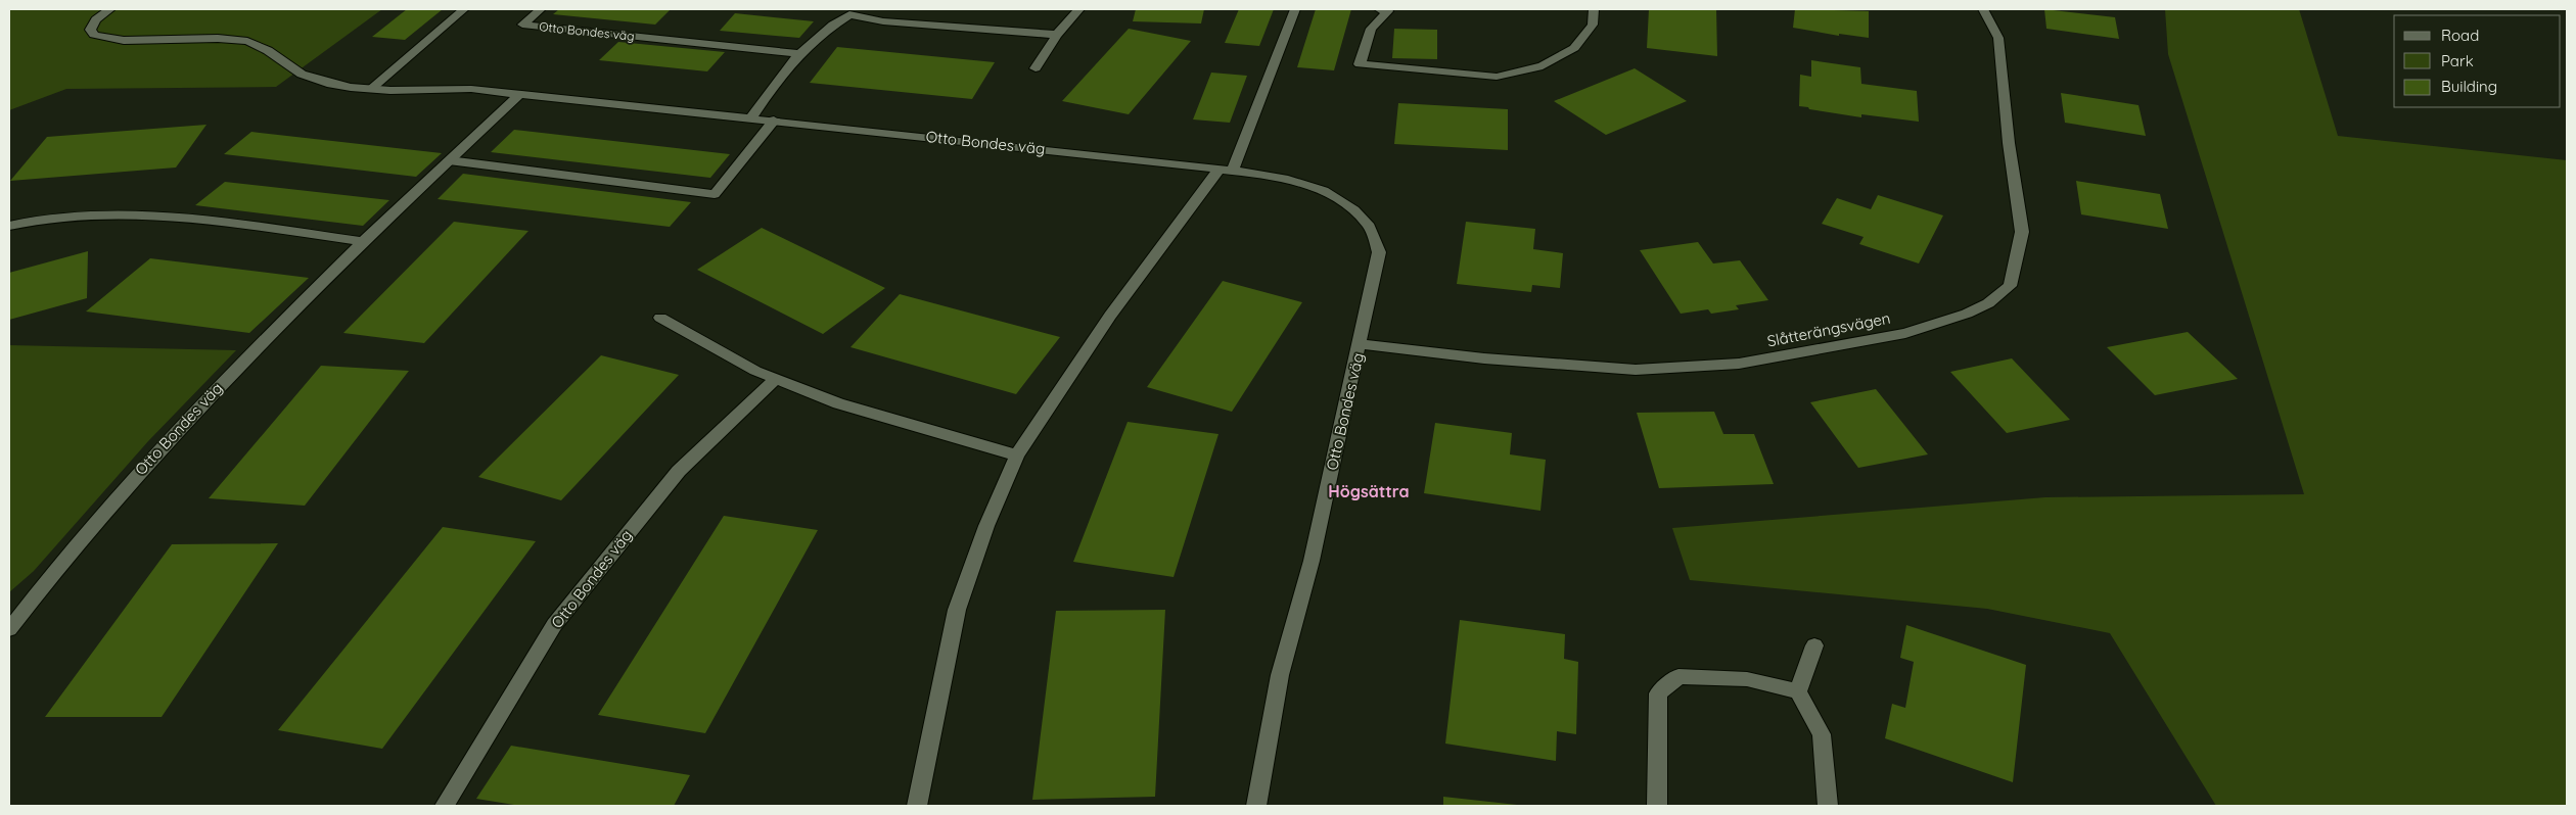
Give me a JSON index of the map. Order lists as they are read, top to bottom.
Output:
{
  "streets": {
    "street": ["Otto Bondes väg", "Slåtterängsvägen"]
  },
  "crossings": [
    ["Otto Bondes väg", "Slåtterängsvägen"]
  ],
  "districts": ["Högsättra"],
  "legend": ["Road", "Park", "Building"]
}
